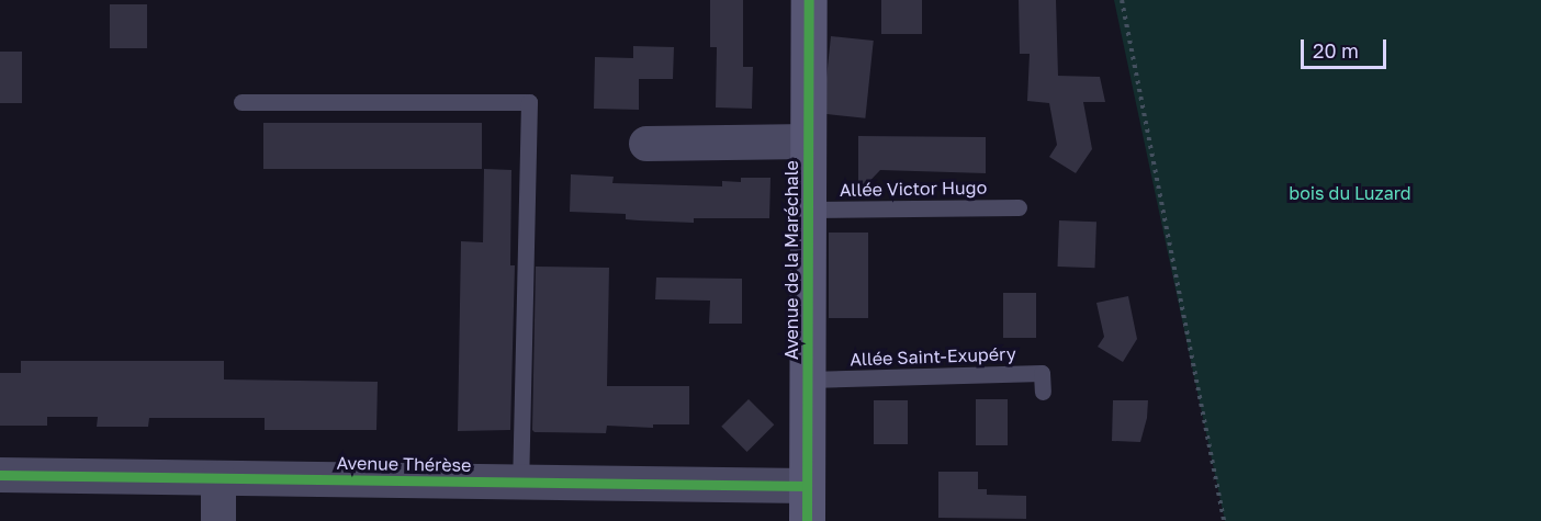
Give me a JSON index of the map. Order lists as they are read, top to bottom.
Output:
{
  "streets": {
    "street": ["Avenue de la Maréchale", "Avenue Thérèse"],
    "lane": ["Allée Victor Hugo", "Allée Saint-Exupéry"]
  },
  "crossings": [
    ["Allée Victor Hugo", "Avenue de la Maréchale"],
    ["Avenue de la Maréchale", "Allée Saint-Exupéry"],
    ["Avenue de la Maréchale", "Avenue Thérèse"]
  ],
  "parks": ["bois du Luzard"],
  "scale_bar": "20 m"
}
